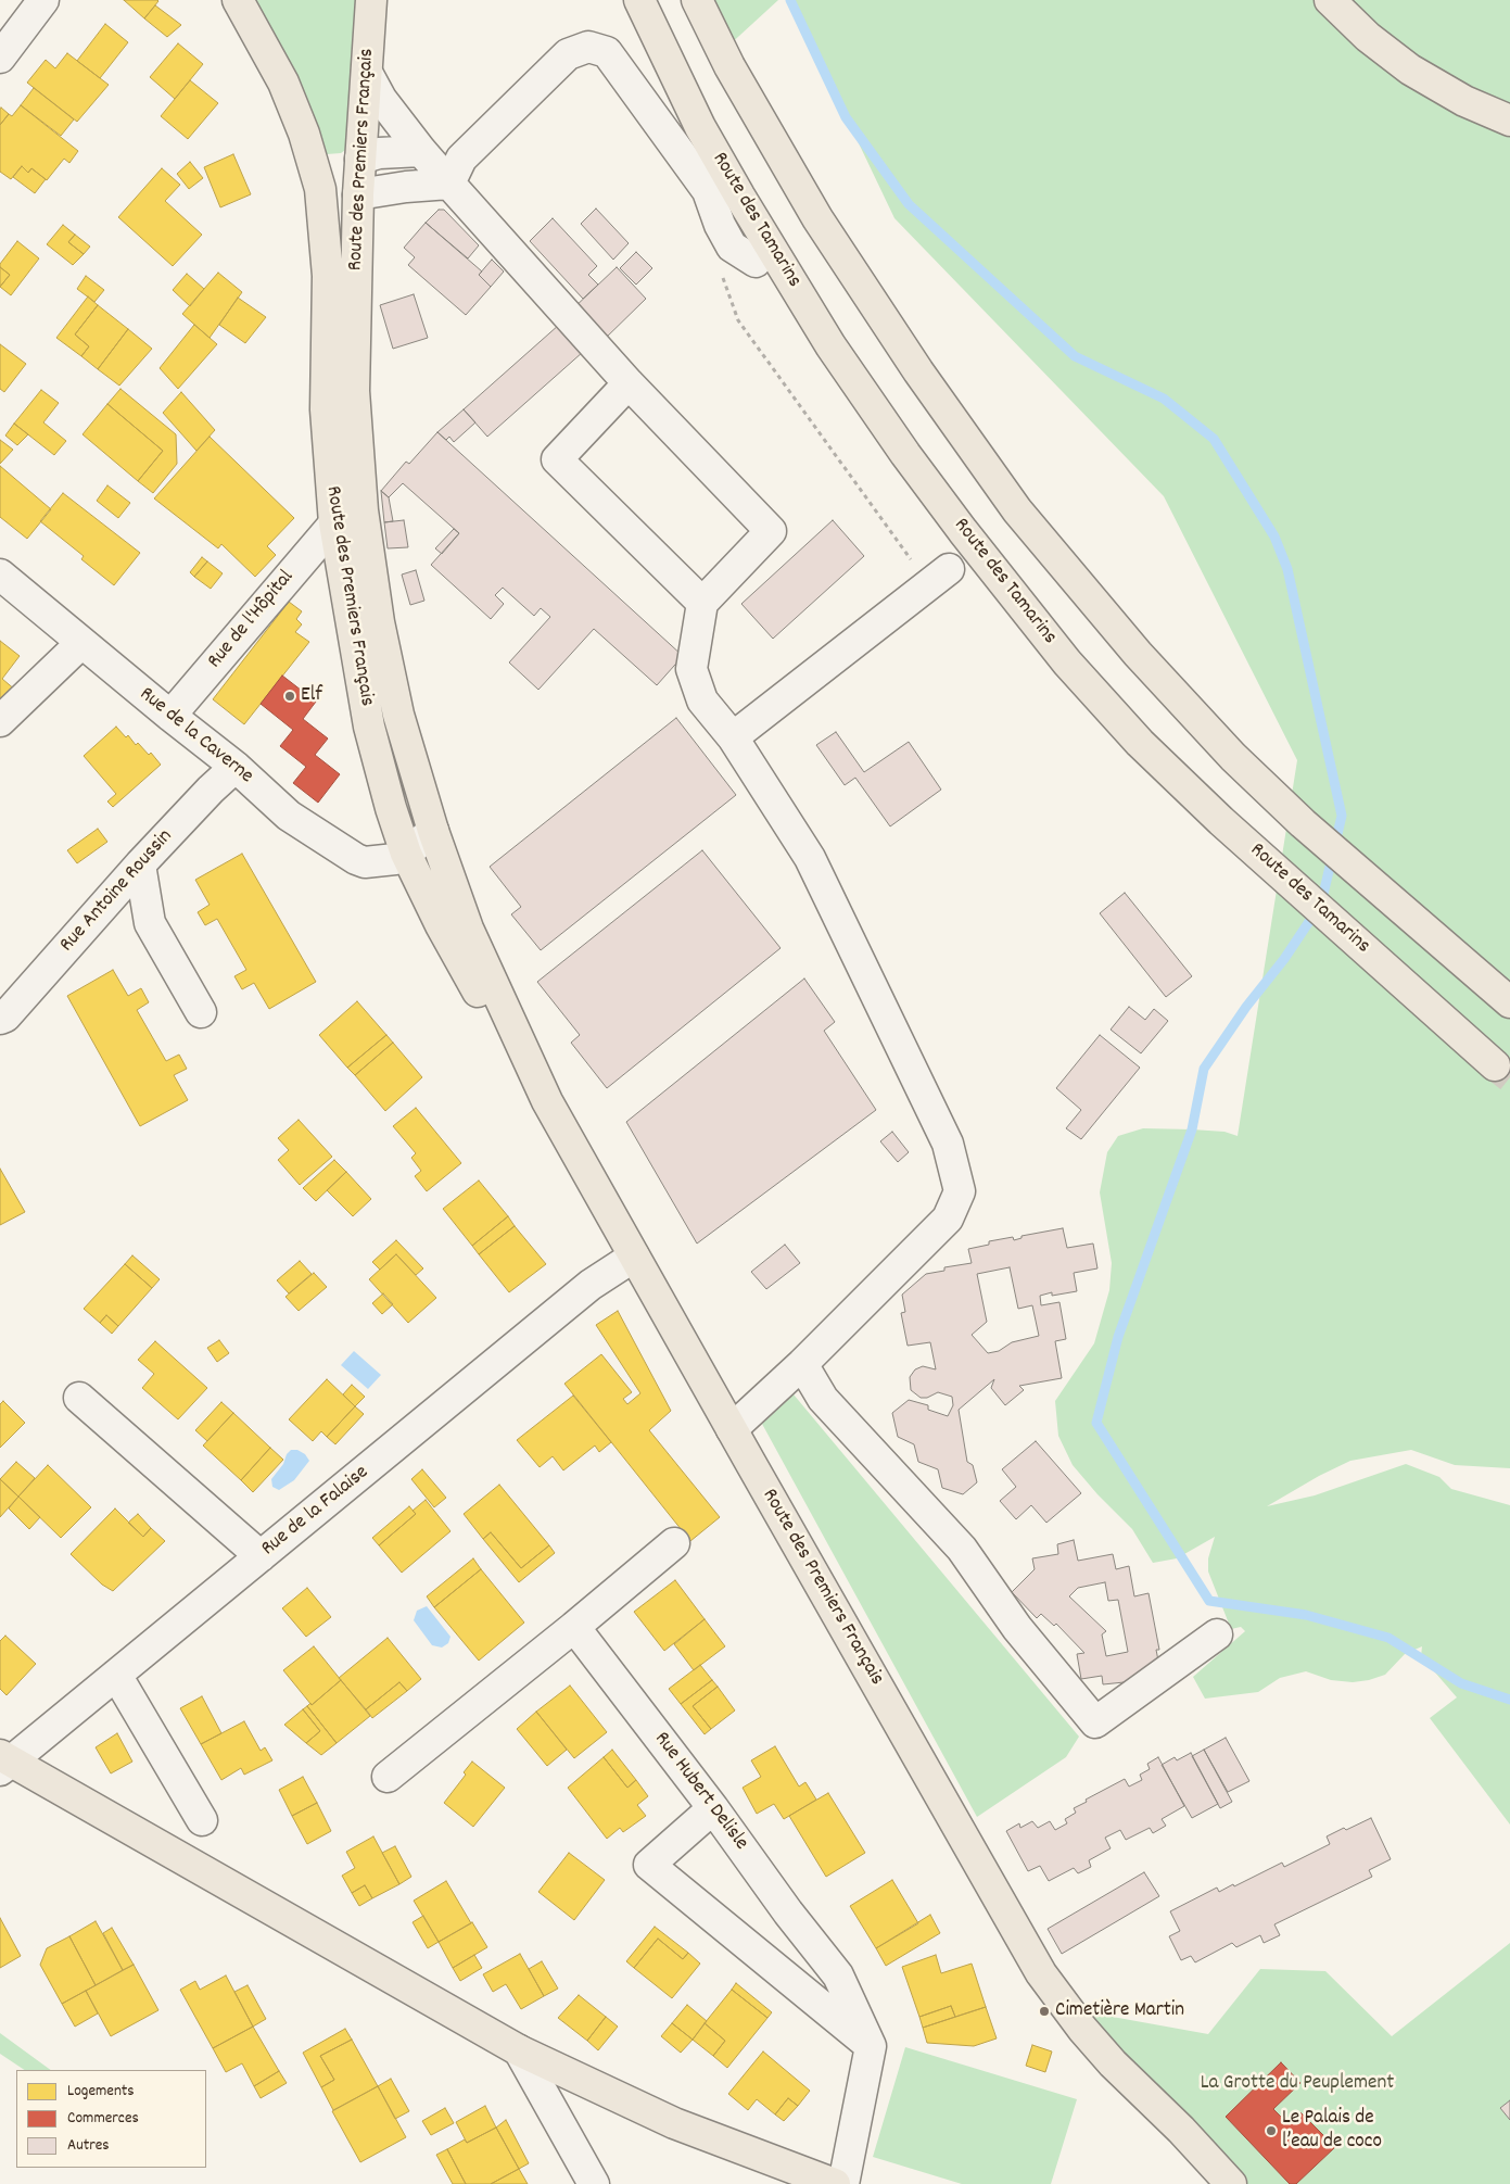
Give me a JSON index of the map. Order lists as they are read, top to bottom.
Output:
{
  "streets": {
    "main road": ["Route des Premiers Français", "Route des Tamarins"],
    "street": [
      "Rue de l'Hôpital",
      "Rue de la Caverne",
      "Rue Antoine Roussin",
      "Rue de la Falaise",
      "Rue Hubert Delisle"
    ]
  },
  "crossings": [
    ["Route des Premiers Français", "Rue de l'Hôpital"],
    ["Route des Premiers Français", "Rue de la Caverne"],
    ["Route des Premiers Français", "Rue de la Falaise"],
    ["Rue de l'Hôpital", "Rue de la Caverne"],
    ["Rue de la Caverne", "Rue Antoine Roussin"]
  ],
  "parks": ["La Grotte du Peuplement"],
  "places": ["Elf", "Cimetière Martin", "Le Palais de l’eau de coco"],
  "legend": ["Logements", "Commerces", "Autres"]
}
